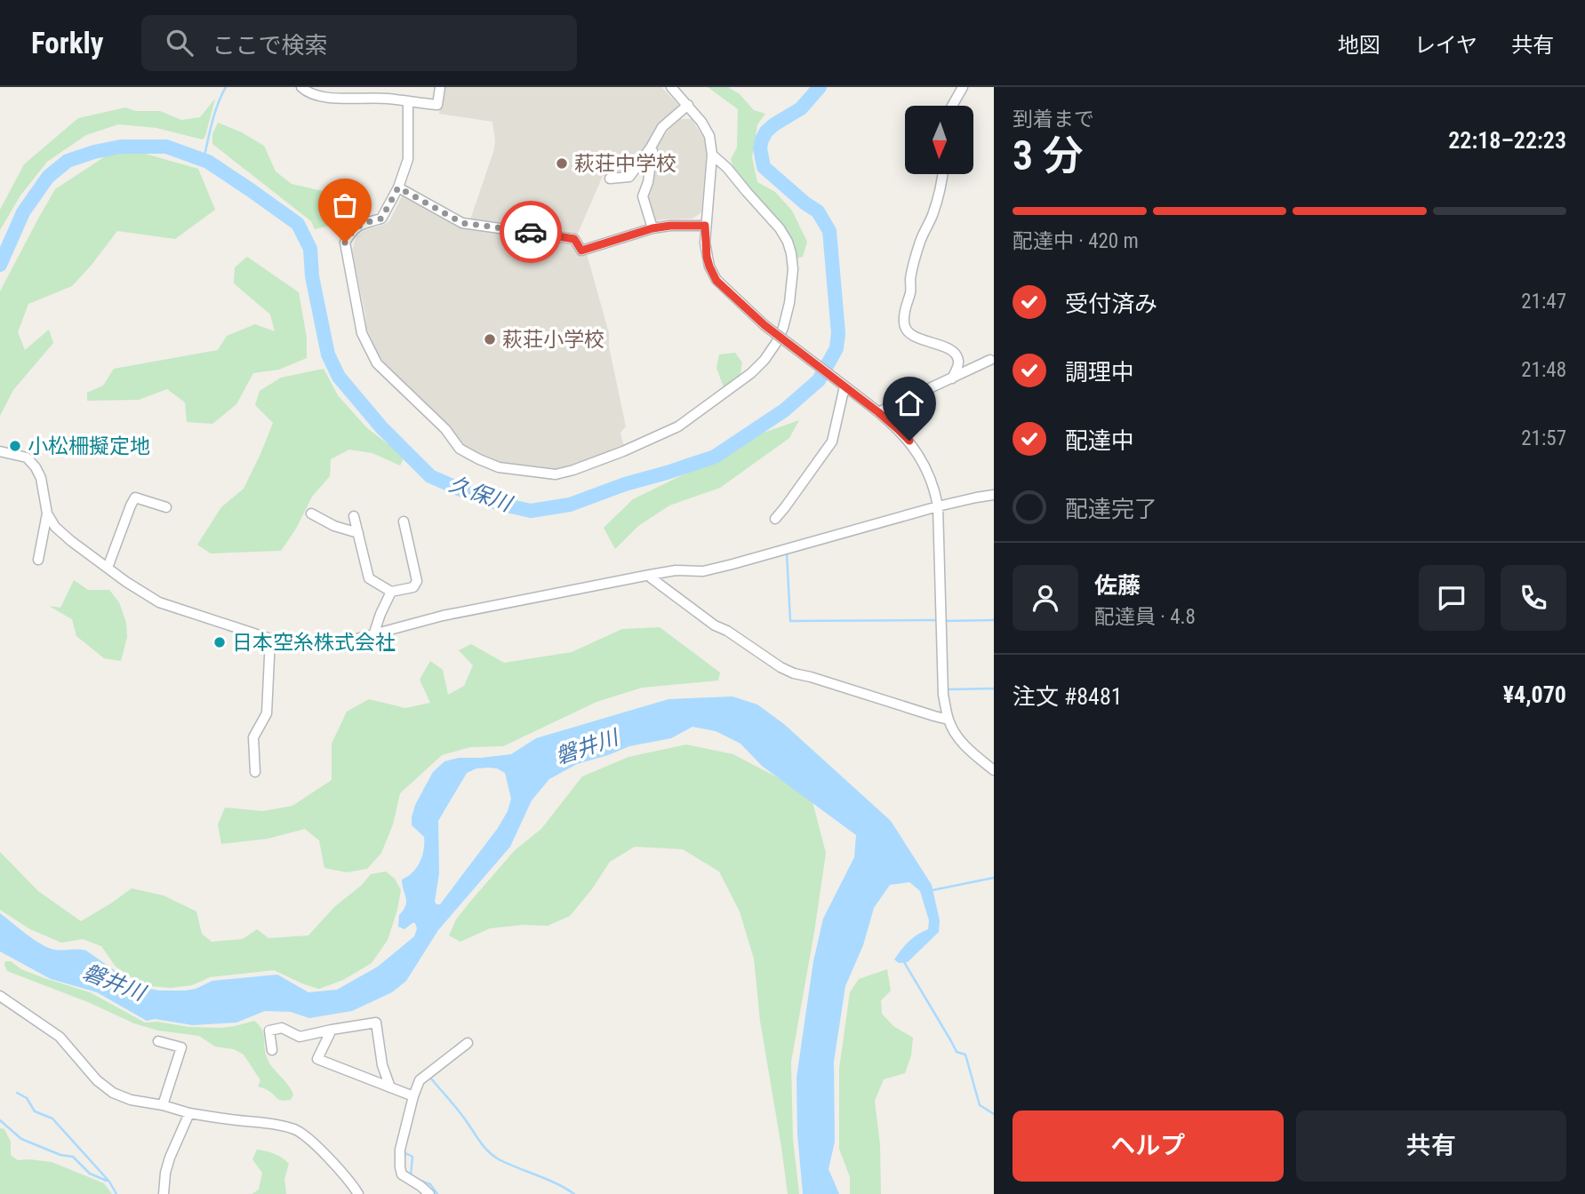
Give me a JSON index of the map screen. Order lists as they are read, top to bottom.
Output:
{
  "water": ["久保川", "磐井川"],
  "places": [
    "萩荘中学校",
    "萩荘小学校",
    "小松柵擬定地",
    "日本空糸株式会社"
  ],
  "north": "bottom",
  "page": {
    "header": "Forkly",
    "search": "ここで検索",
    "nav": ["地図", "レイヤ", "共有"],
    "heading": ["3 分", "到着まで", "22:18–22:23"],
    "panel": [
      "佐藤",
      "配達員 · 4.8",
      "注文 #8481",
      "¥4,070"
    ],
    "bar": "配達中 · 420 m",
    "list": [
      ["受付済み", "21:47"],
      ["調理中", "21:48"],
      ["配達中", "21:57"],
      "配達完了"
    ],
    "buttons": ["ヘルプ", "共有"]
  }
}
